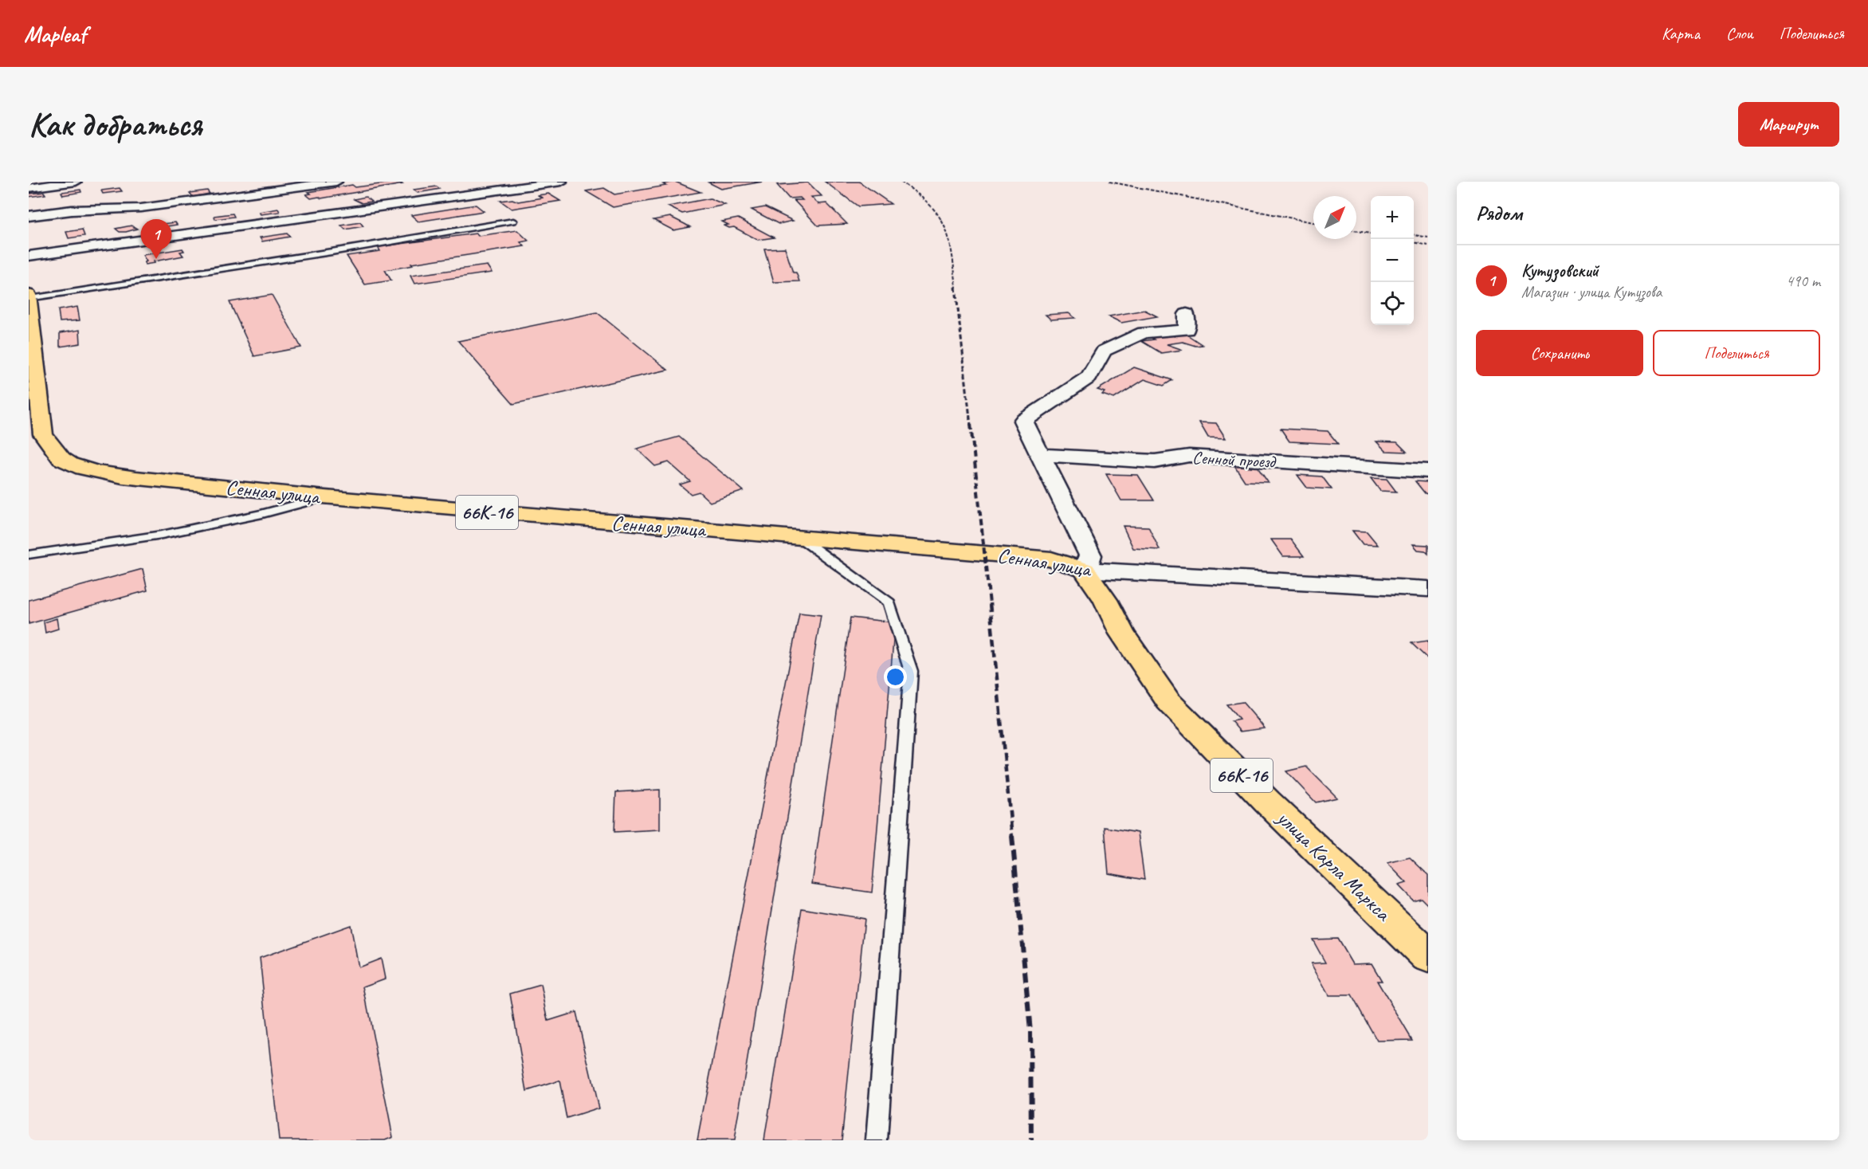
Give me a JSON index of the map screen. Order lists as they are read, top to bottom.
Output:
{
  "streets": {
    "main road": ["Сенная улица", "66К-16", "улица Карла Маркса"],
    "street": ["Сенной проезд"]
  },
  "crossings": [
    ["Сенная улица", "улица Карла Маркса"]
  ],
  "north": "top right",
  "page": {
    "header": "Mapleaf",
    "nav": ["Карта", "Слои", "Поделиться"],
    "buttons": [
      "Маршрут",
      ["Сохранить", "Поделиться"]
    ],
    "title": "Как добраться",
    "heading": "Рядом",
    "map_buttons": ["+", "−"],
    "pins": "1",
    "list": [
      {
        "mark": "1",
        "name": "Кутузовский",
        "note": "Магазин · улица Кутузова",
        "value": "490 m"
      }
    ]
  }
}
